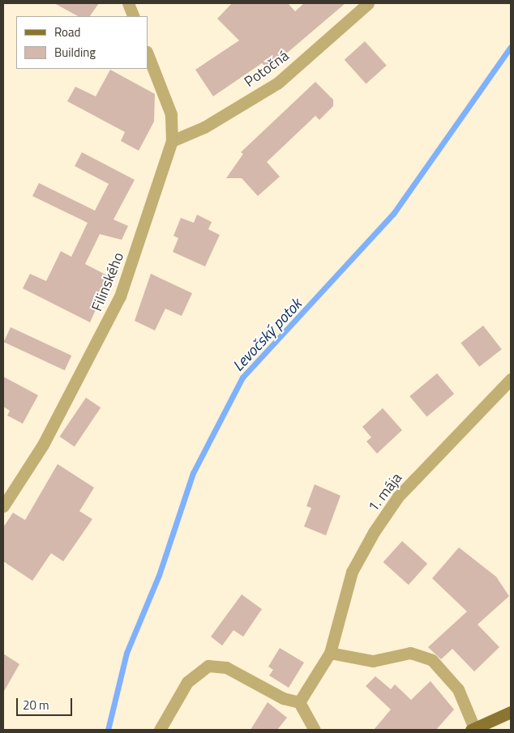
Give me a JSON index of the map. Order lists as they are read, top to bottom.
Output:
{
  "streets": {
    "street": ["Potočná", "Filinského", "1. mája"]
  },
  "crossings": [
    ["Potočná", "Filinského"]
  ],
  "water": ["Levočský potok"],
  "legend": ["Road", "Building"],
  "scale_bar": "20 m"
}
